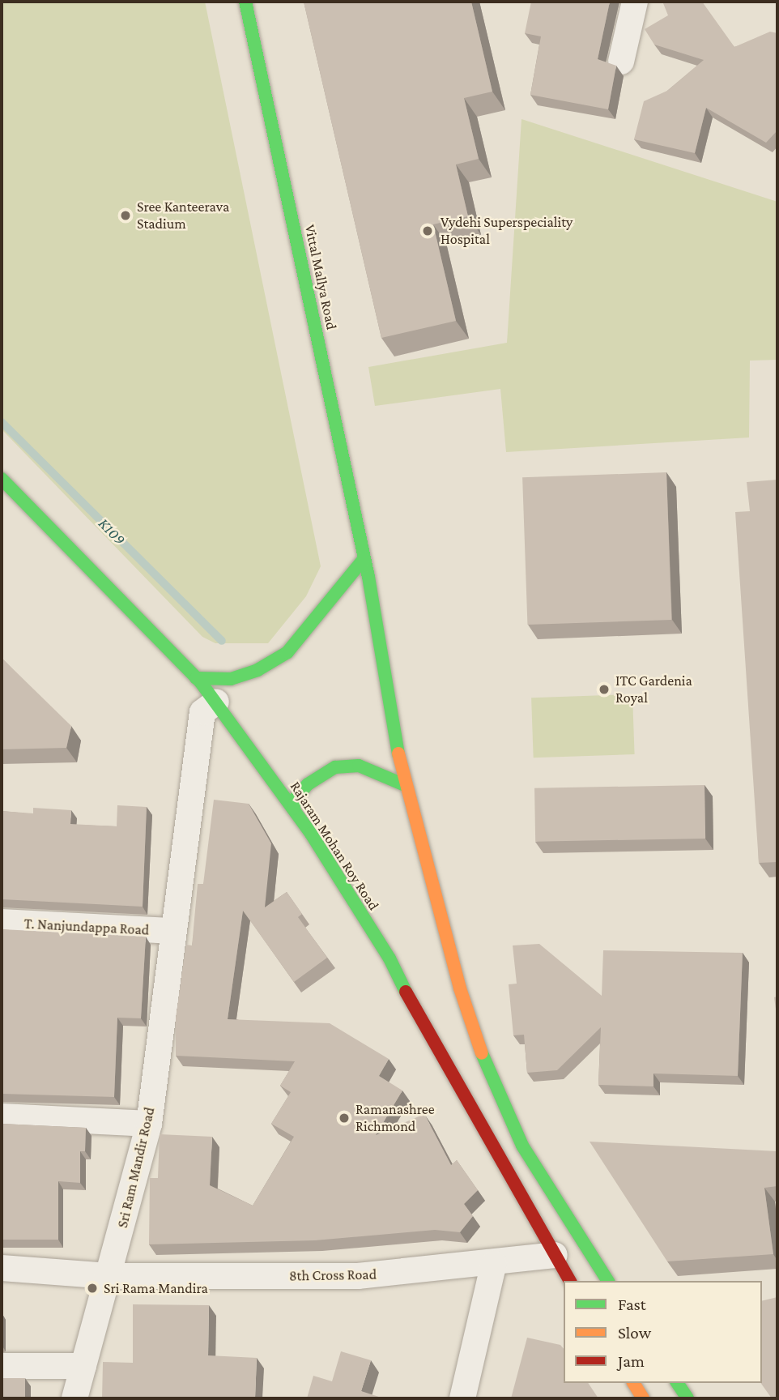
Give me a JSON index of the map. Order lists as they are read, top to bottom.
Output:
{
  "streets": {
    "main road": ["Vittal Mallya Road", "Rajaram Mohan Roy Road"],
    "street": ["T. Nanjundappa Road", "Sri Ram Mandir Road", "8th Cross Road"]
  },
  "crossings": [
    ["Rajaram Mohan Roy Road", "Sri Ram Mandir Road"],
    ["Rajaram Mohan Roy Road", "8th Cross Road"],
    ["T. Nanjundappa Road", "Sri Ram Mandir Road"],
    ["Sri Ram Mandir Road", "8th Cross Road"]
  ],
  "water": ["K109"],
  "places": [
    "Sree Kanteerava Stadium",
    "Vydehi Superspeciality Hospital",
    "ITC Gardenia Royal",
    "Ramanashree Richmond",
    "Sri Rama Mandira"
  ],
  "legend": ["Fast", "Slow", "Jam"]
}
